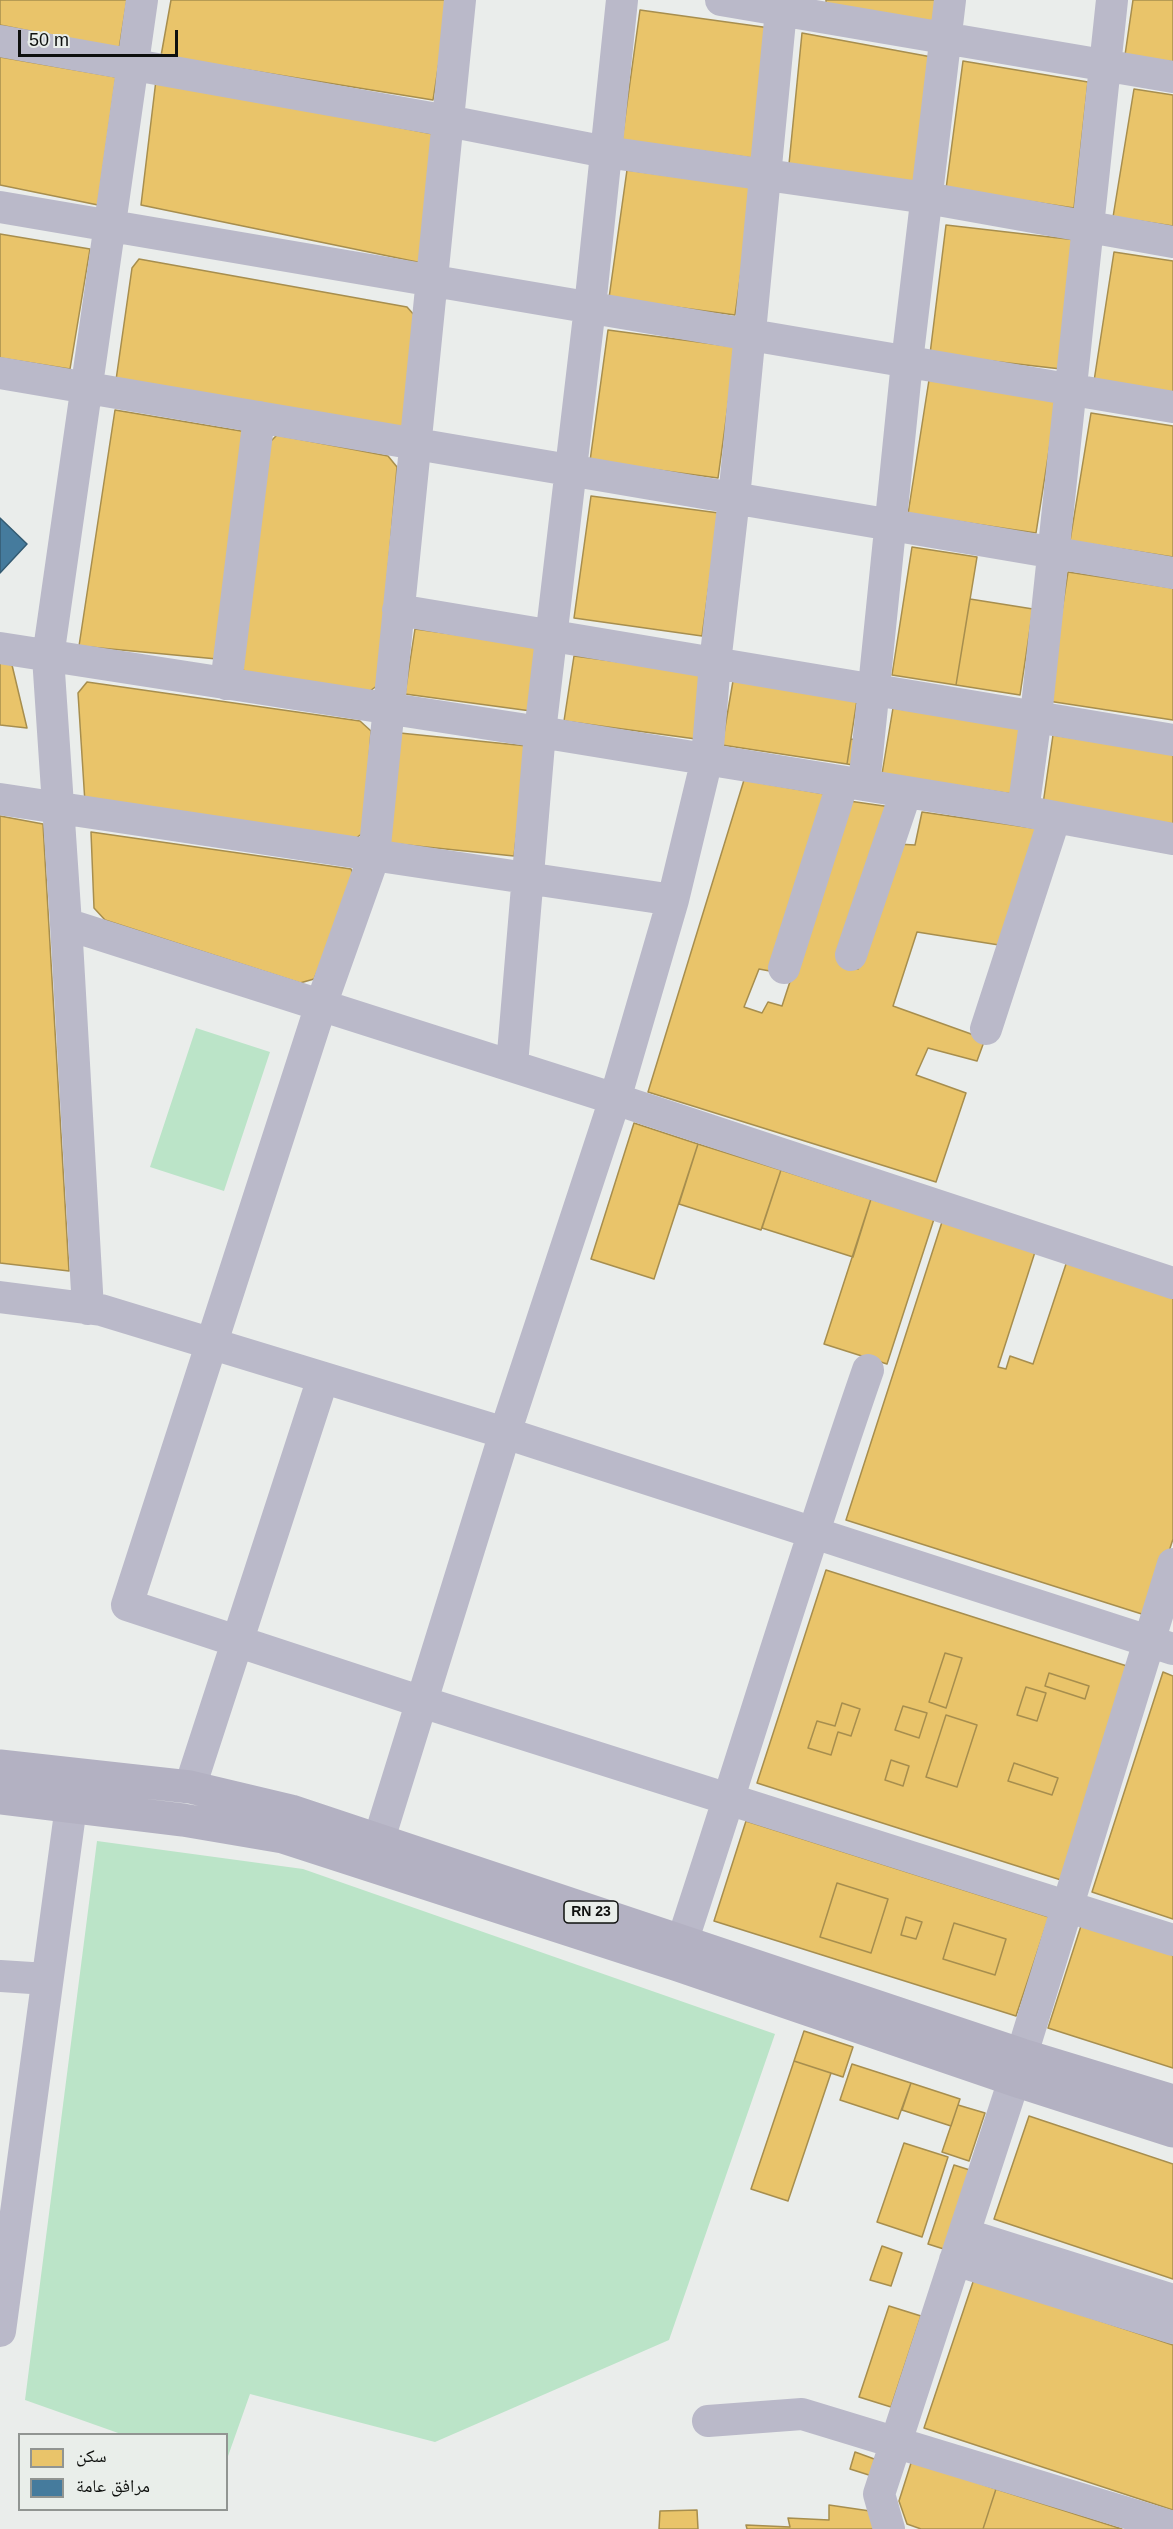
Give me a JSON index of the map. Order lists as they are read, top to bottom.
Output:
{
  "streets": {
    "main road": ["RN 23"]
  },
  "legend": ["سكن", "مرافق عامة"],
  "scale_bar": "50 m"
}
